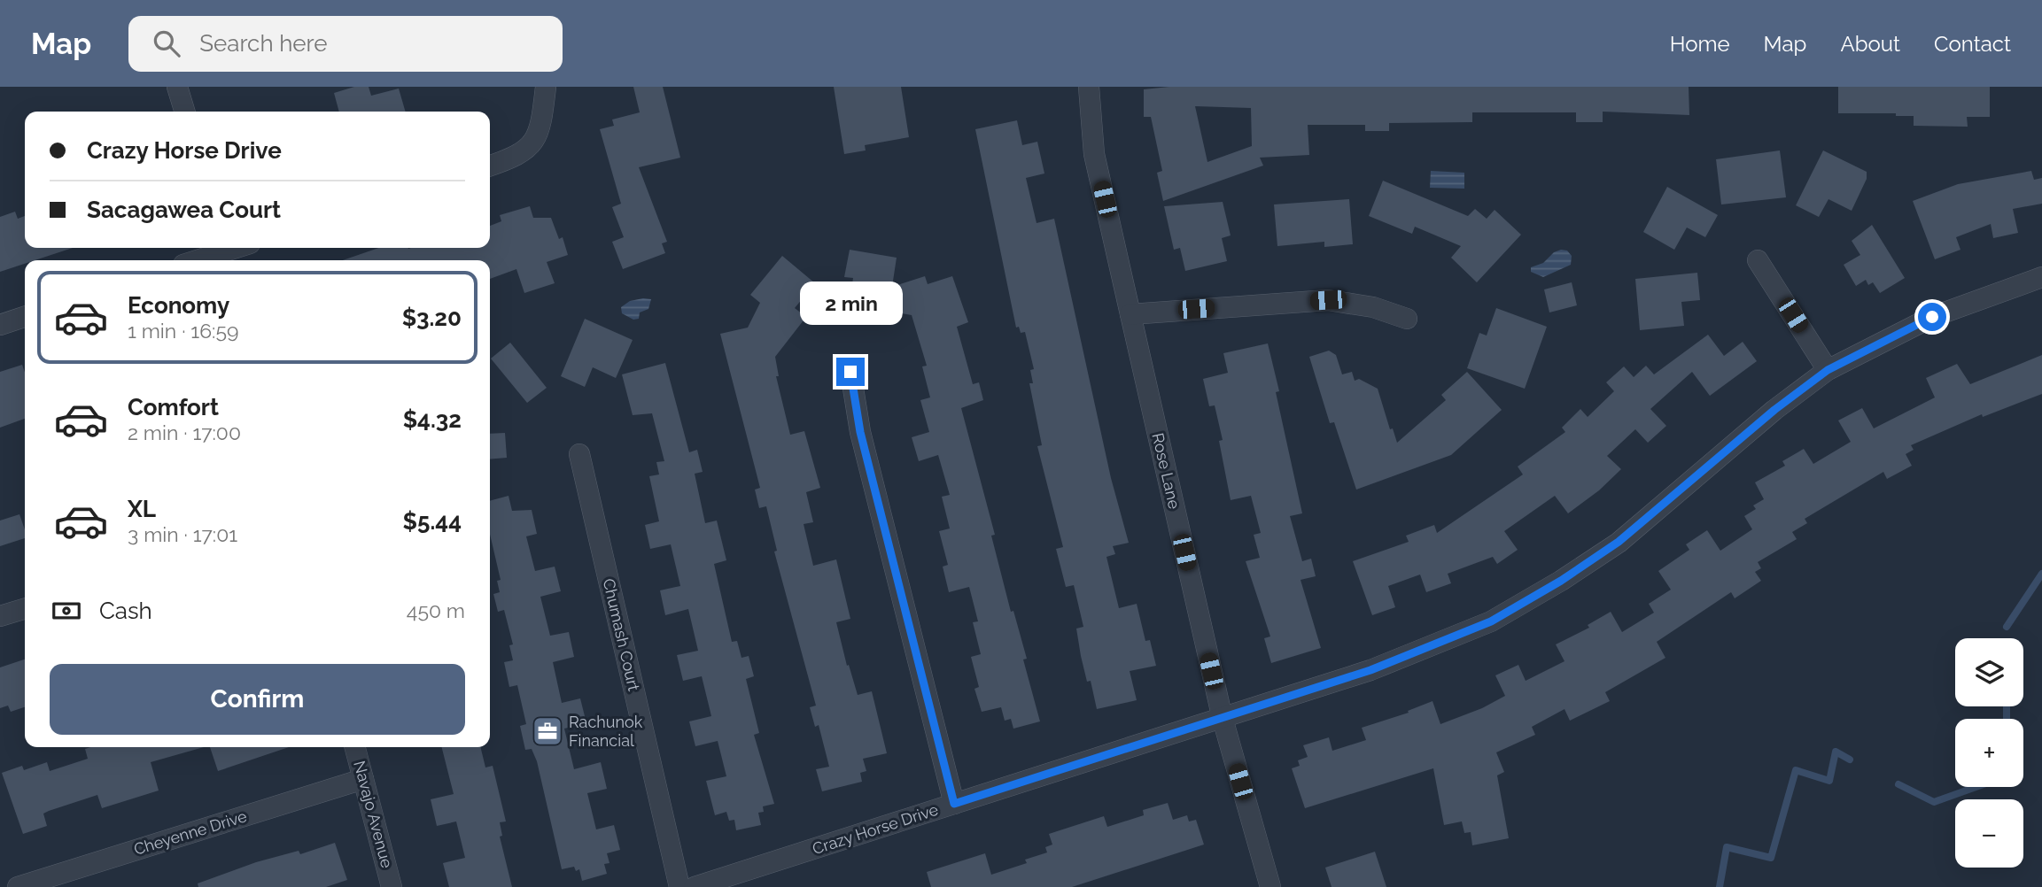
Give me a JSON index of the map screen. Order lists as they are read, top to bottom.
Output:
{
  "streets": {
    "street": [
      "Rose Lane",
      "Chumash Court",
      "Navajo Avenue",
      "Crazy Horse Drive",
      "Cheyenne Drive"
    ]
  },
  "crossings": [
    ["Rose Lane", "Crazy Horse Drive"],
    ["Navajo Avenue", "Cheyenne Drive"]
  ],
  "places": {
    "office": ["Rachunok Financial"]
  },
  "page": {
    "header": "Map",
    "search": "Search here",
    "nav": [
      "Home",
      "Map",
      "About",
      "Contact"
    ],
    "banner": ["Crazy Horse Drive", "Sacagawea Court"],
    "list": [
      {
        "name": "Economy",
        "note": "1 min · 16:59",
        "value": "$3.20"
      },
      {
        "name": "Comfort",
        "note": "2 min · 17:00",
        "value": "$4.32"
      },
      {
        "name": "XL",
        "note": "3 min · 17:01",
        "value": "$5.44"
      }
    ],
    "bubble": "2 min",
    "pay": ["Cash", "450 m"],
    "map_buttons": ["+", "−"],
    "buttons": "Confirm"
  }
}
